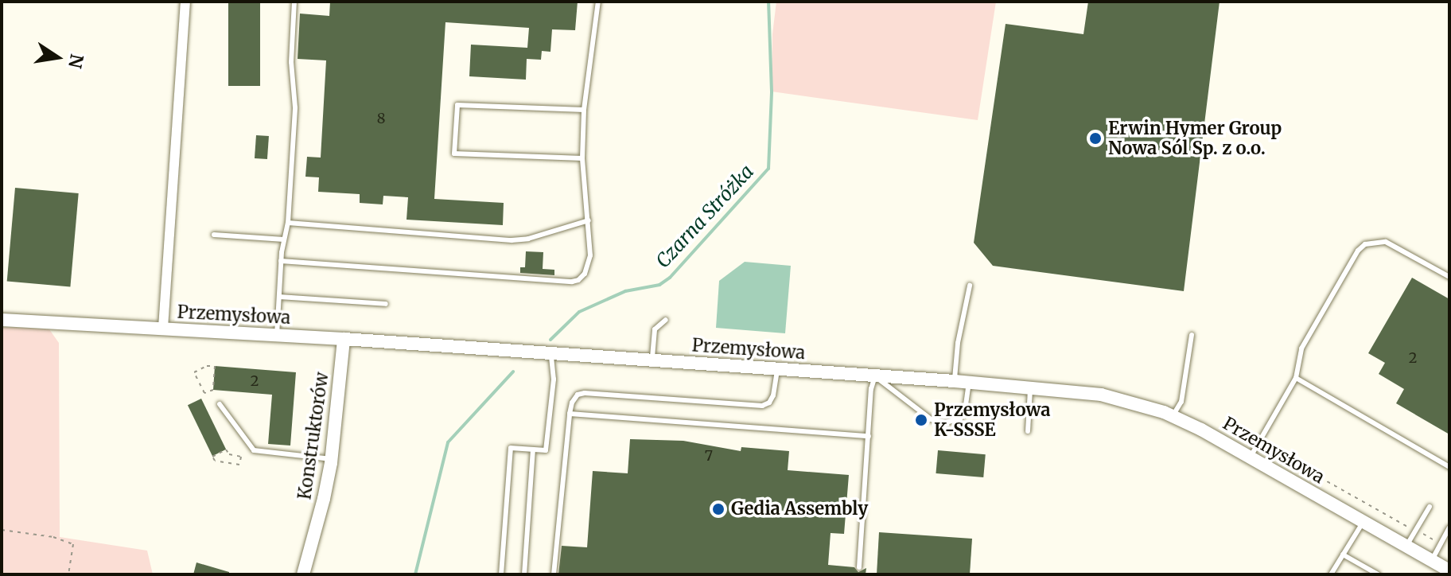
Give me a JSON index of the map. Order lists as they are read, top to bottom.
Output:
{
  "streets": {
    "street": ["Przemysłowa", "Konstruktorów"]
  },
  "crossings": [
    ["Przemysłowa", "Konstruktorów"]
  ],
  "water": ["Czarna Stróżka"],
  "places": ["Erwin Hymer Group Nowa Sól Sp. z o.o.", "Przemysłowa K-SSSE", "Gedia Assembly"],
  "house_numbers": [
    "8",
    "2",
    "2",
    "7"
  ],
  "north": "right"
}
